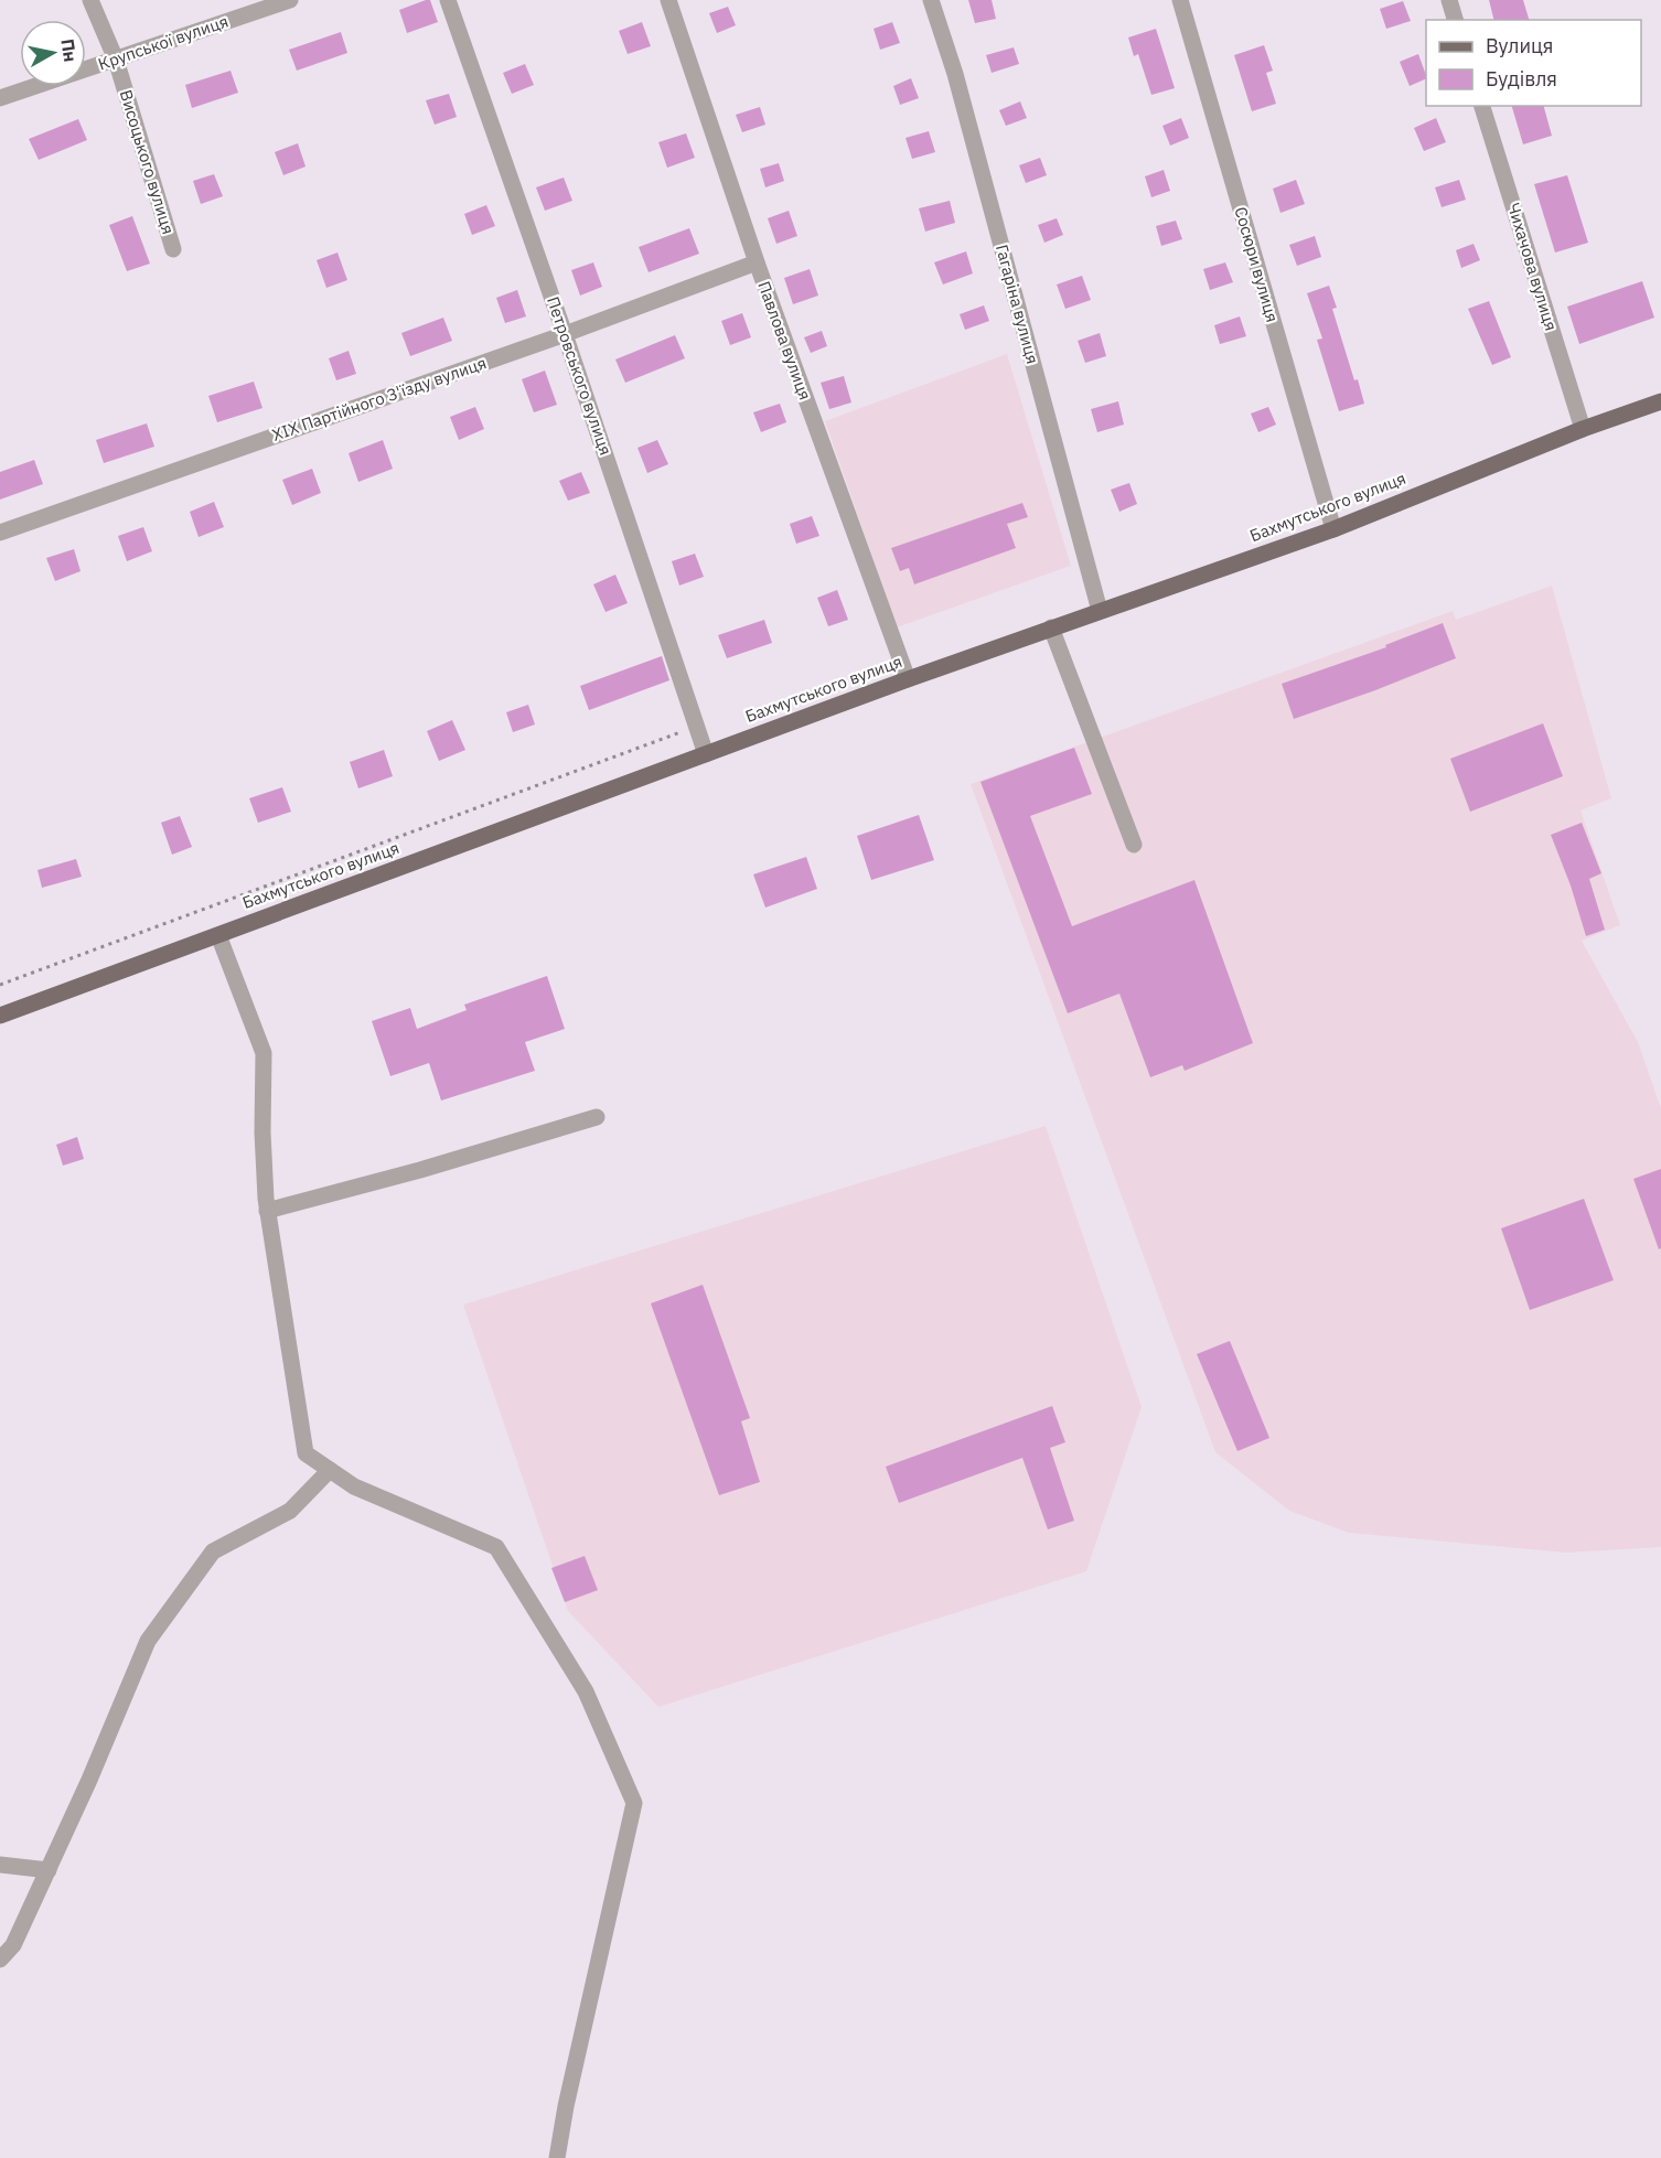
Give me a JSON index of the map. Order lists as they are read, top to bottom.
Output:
{
  "streets": {
    "main road": ["Бахмутського вулиця"],
    "street": [
      "Крупської вулиця",
      "Висоцького вулиця",
      "Сосюри вулиця",
      "Чихачова вулиця",
      "Гагаріна вулиця",
      "Павлова вулиця",
      "Петровського вулиця",
      "XIX Партійного З'їзду вулиця"
    ]
  },
  "crossings": [
    ["Крупської вулиця", "Висоцького вулиця"],
    ["Сосюри вулиця", "Бахмутського вулиця"],
    ["Чихачова вулиця", "Бахмутського вулиця"],
    ["Гагаріна вулиця", "Бахмутського вулиця"],
    ["Павлова вулиця", "XIX Партійного З'їзду вулиця"],
    ["Павлова вулиця", "Бахмутського вулиця"],
    ["Петровського вулиця", "XIX Партійного З'їзду вулиця"],
    ["Петровського вулиця", "Бахмутського вулиця"]
  ],
  "legend": ["Вулиця", "Будівля"],
  "north": "right"
}
